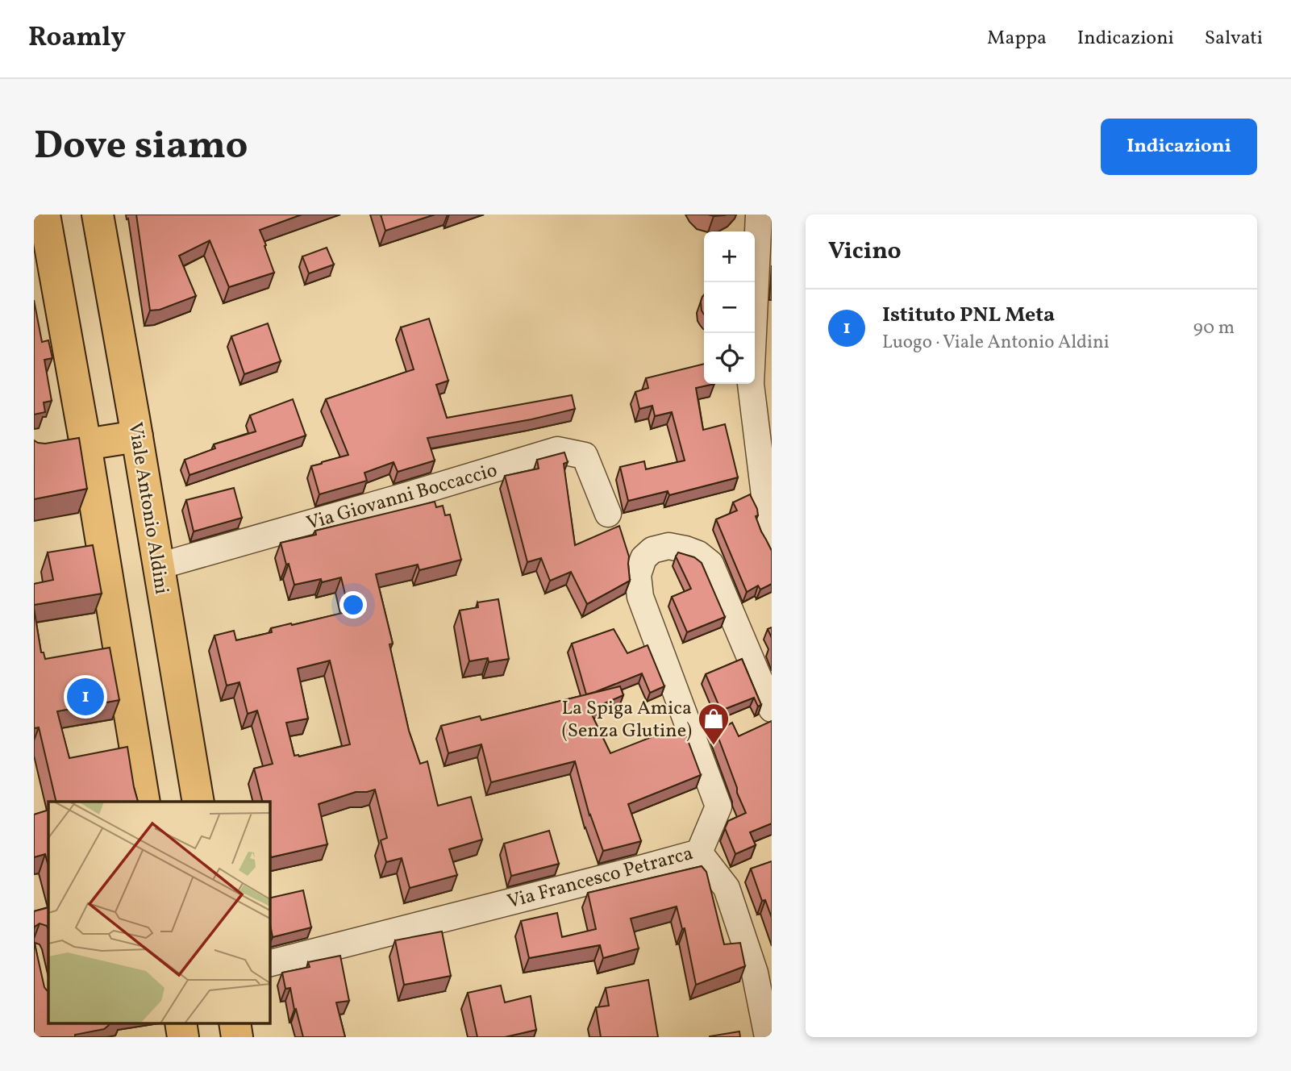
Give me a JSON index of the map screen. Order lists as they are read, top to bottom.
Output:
{
  "streets": {
    "main road": ["Viale Antonio Aldini"],
    "street": ["Via Giovanni Boccaccio", "Via Francesco Petrarca"]
  },
  "crossings": [
    ["Via Giovanni Boccaccio", "Viale Antonio Aldini"]
  ],
  "places": {
    "shop": ["La Spiga Amica (Senza Glutine)"]
  },
  "page": {
    "header": "Roamly",
    "nav": ["Mappa", "Indicazioni", "Salvati"],
    "buttons": "Indicazioni",
    "title": "Dove siamo",
    "heading": "Vicino",
    "map_buttons": ["+", "−"],
    "list": [
      {
        "mark": "1",
        "name": "Istituto PNL Meta",
        "note": "Luogo · Viale Antonio Aldini",
        "value": "90 m"
      }
    ],
    "pins": "1"
  }
}
